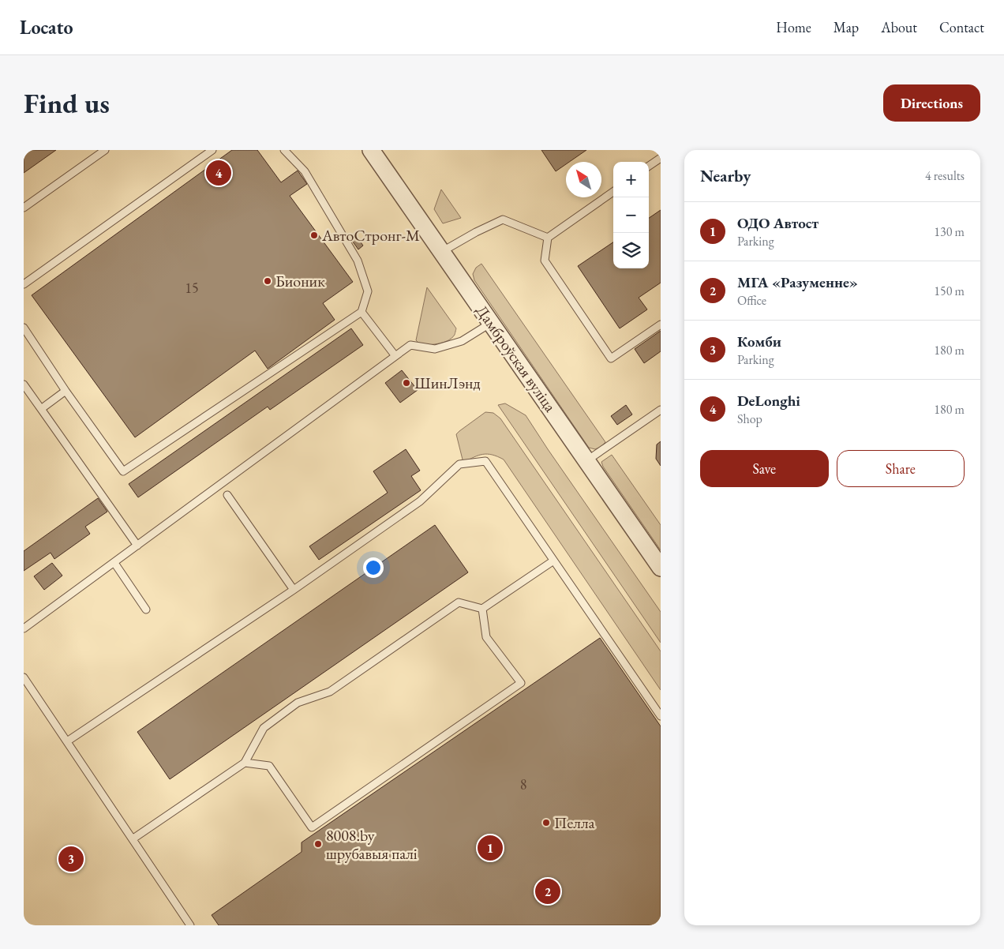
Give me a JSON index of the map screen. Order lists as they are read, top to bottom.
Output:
{
  "streets": {
    "street": ["Дамброўская вуліца"]
  },
  "places": [
    "АвтоСтронг-М",
    "Бионик",
    "ШинЛэнд",
    "Пелла",
    "8008.by шрубавыя палі"
  ],
  "house_numbers": ["15", "8"],
  "north": "top left",
  "page": {
    "header": "Locato",
    "nav": [
      "Home",
      "Map",
      "About",
      "Contact"
    ],
    "buttons": [
      "Directions",
      ["Save", "Share"]
    ],
    "title": "Find us",
    "heading": ["Nearby", "4 results"],
    "pins": [
      "4",
      "1",
      "3",
      "2"
    ],
    "map_buttons": ["+", "−"],
    "list": [
      {
        "mark": "1",
        "name": "ОДО Автост",
        "note": "Parking",
        "value": "130 m"
      },
      {
        "mark": "2",
        "name": "МГА «Разуменне»",
        "note": "Office",
        "value": "150 m"
      },
      {
        "mark": "3",
        "name": "Комби",
        "note": "Parking",
        "value": "180 m"
      },
      {
        "mark": "4",
        "name": "DeLonghi",
        "note": "Shop",
        "value": "180 m"
      }
    ]
  }
}
